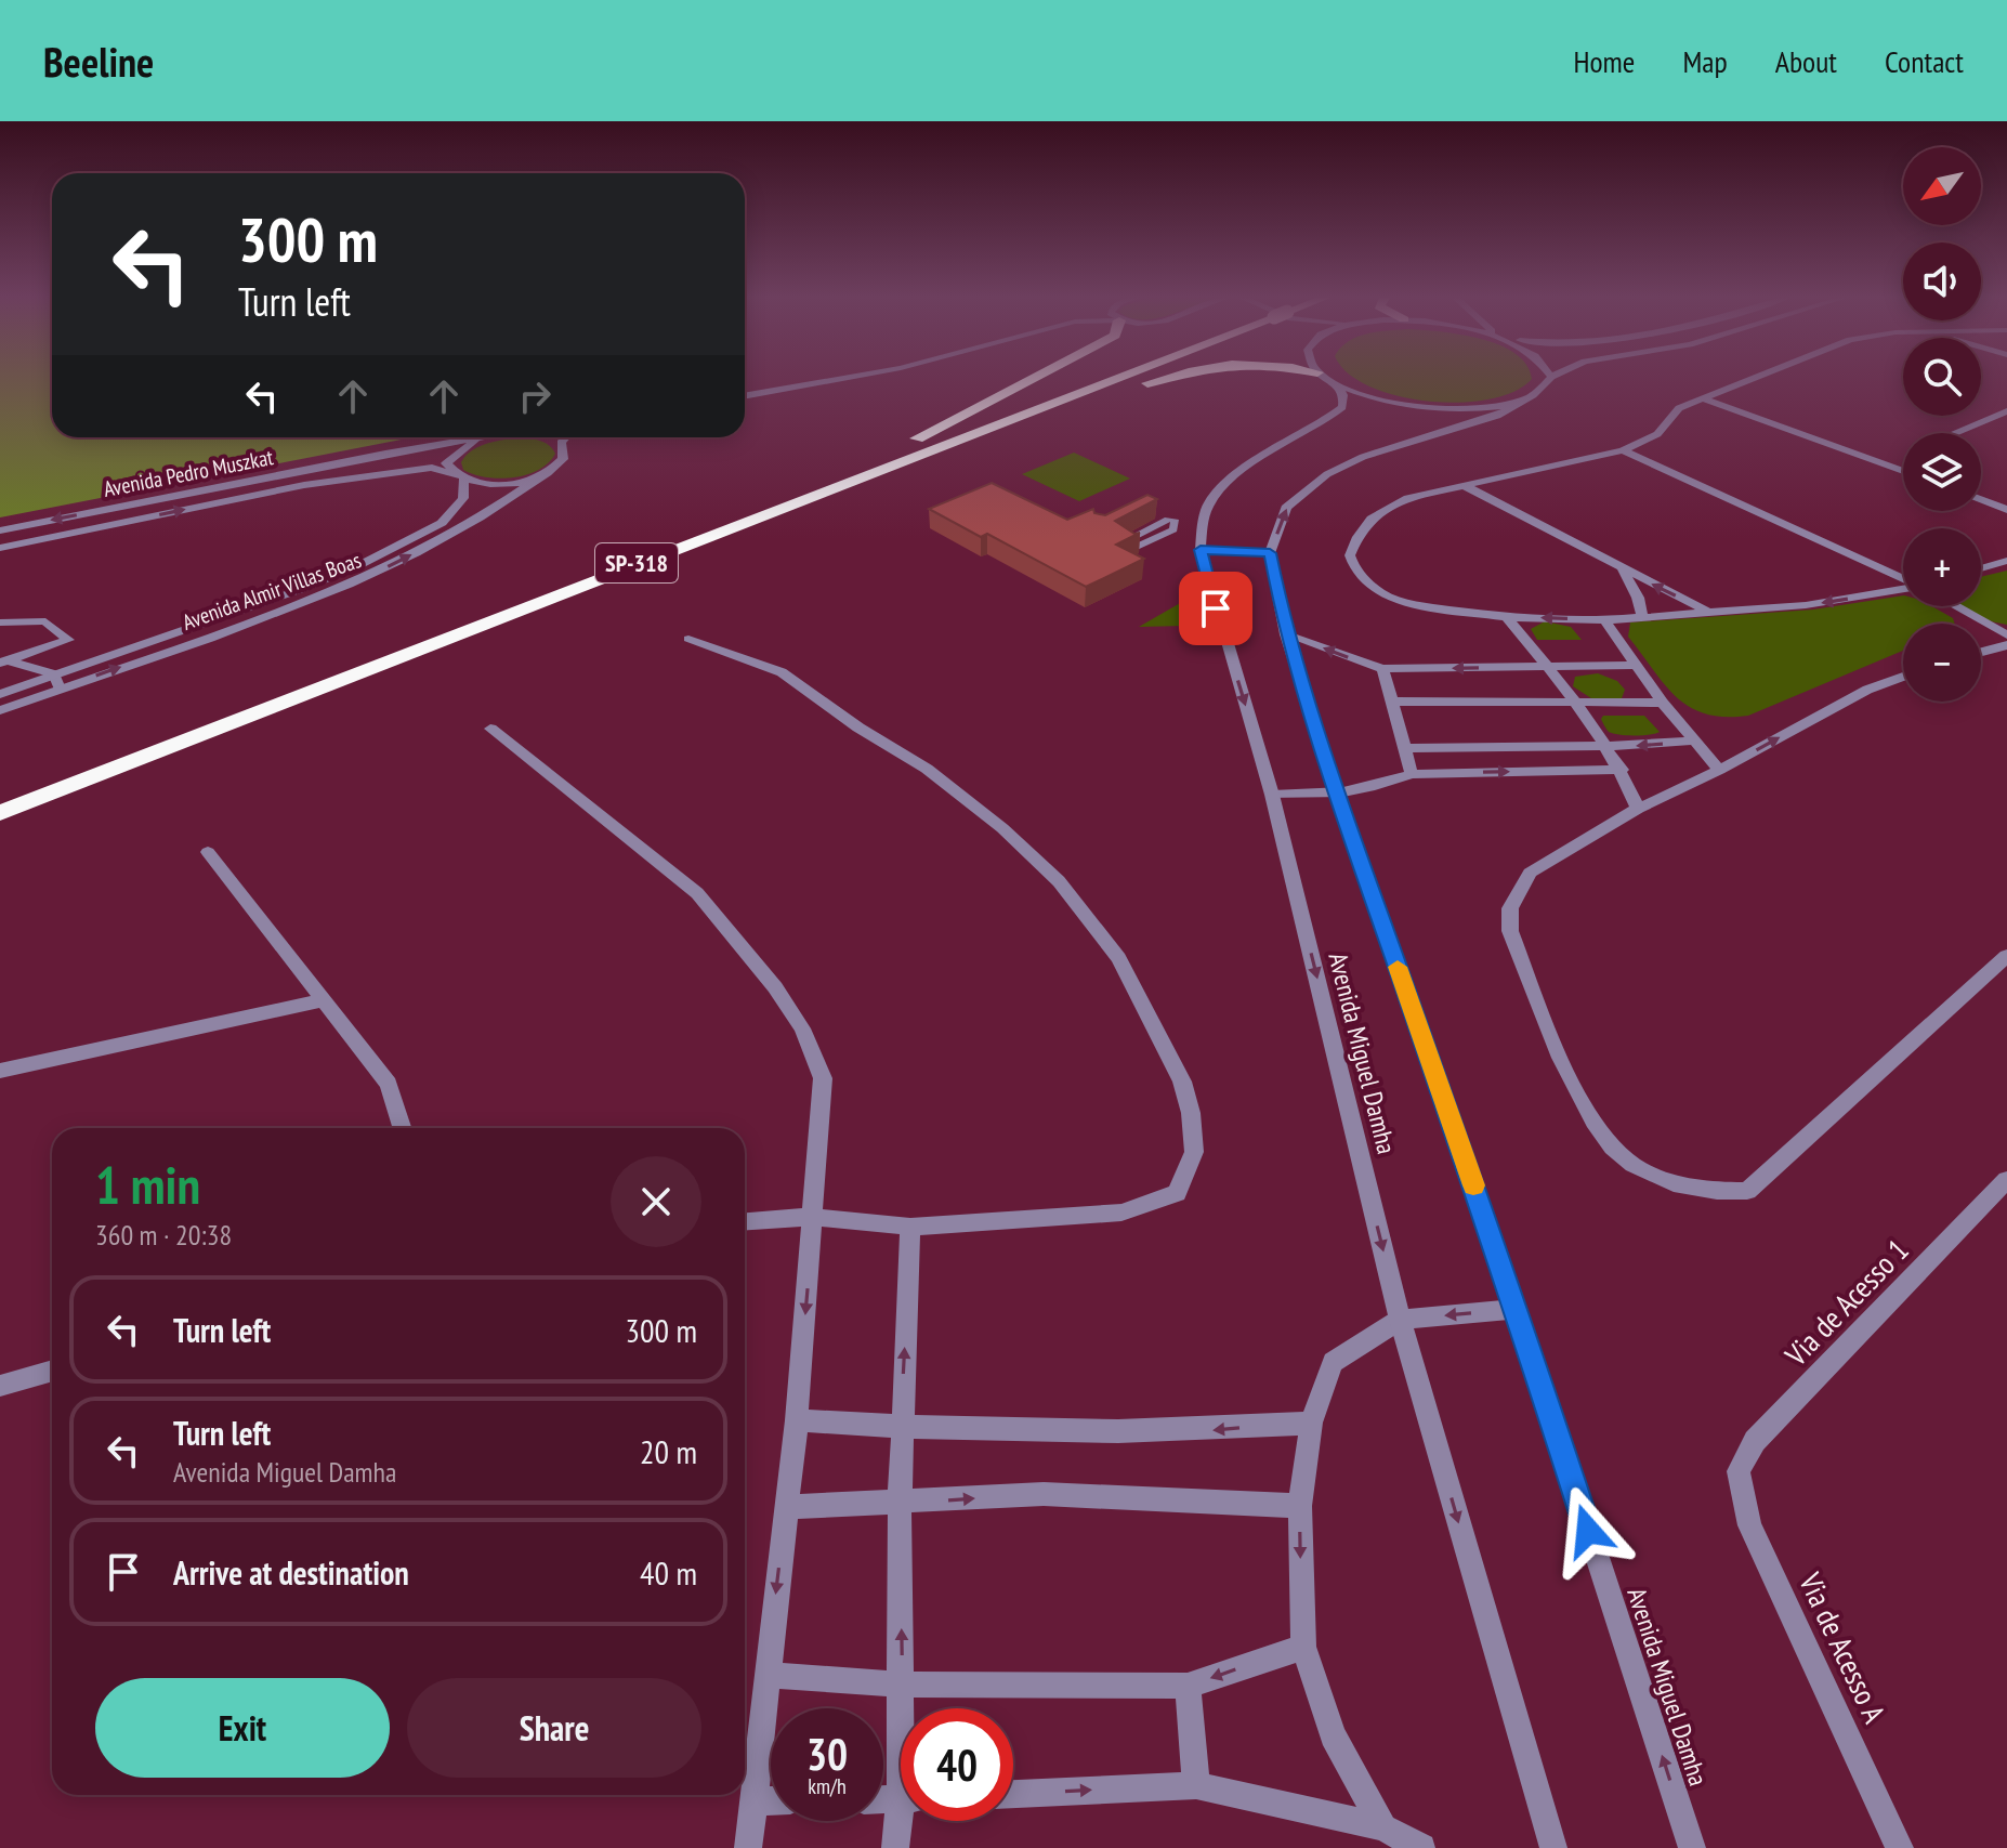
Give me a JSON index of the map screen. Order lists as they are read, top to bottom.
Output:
{
  "streets": {
    "highway": ["SP-318"],
    "street": [
      "Avenida Pedro Muszkat",
      "Avenida Almir Villas Boas",
      "Avenida Miguel Damha",
      "Via de Acesso 1",
      "Via de Acesso A"
    ]
  },
  "crossings": [
    ["Avenida Pedro Muszkat", "Avenida Almir Villas Boas"],
    ["Via de Acesso 1", "Via de Acesso A"]
  ],
  "north": "bottom left",
  "page": {
    "header": "Beeline",
    "nav": [
      "Home",
      "Map",
      "About",
      "Contact"
    ],
    "map_buttons": ["+", "−"],
    "turn": ["300 m", "Turn left"],
    "heading": ["1 min", "360 m · 20:38"],
    "list": [
      {
        "name": "Turn left",
        "value": "300 m"
      },
      {
        "name": "Turn left",
        "note": "Avenida Miguel Damha",
        "value": "20 m"
      },
      {
        "name": "Arrive at destination",
        "value": "40 m"
      }
    ],
    "buttons": ["Exit", "Share"],
    "speed": "30 km/h",
    "limit": "40"
  }
}
